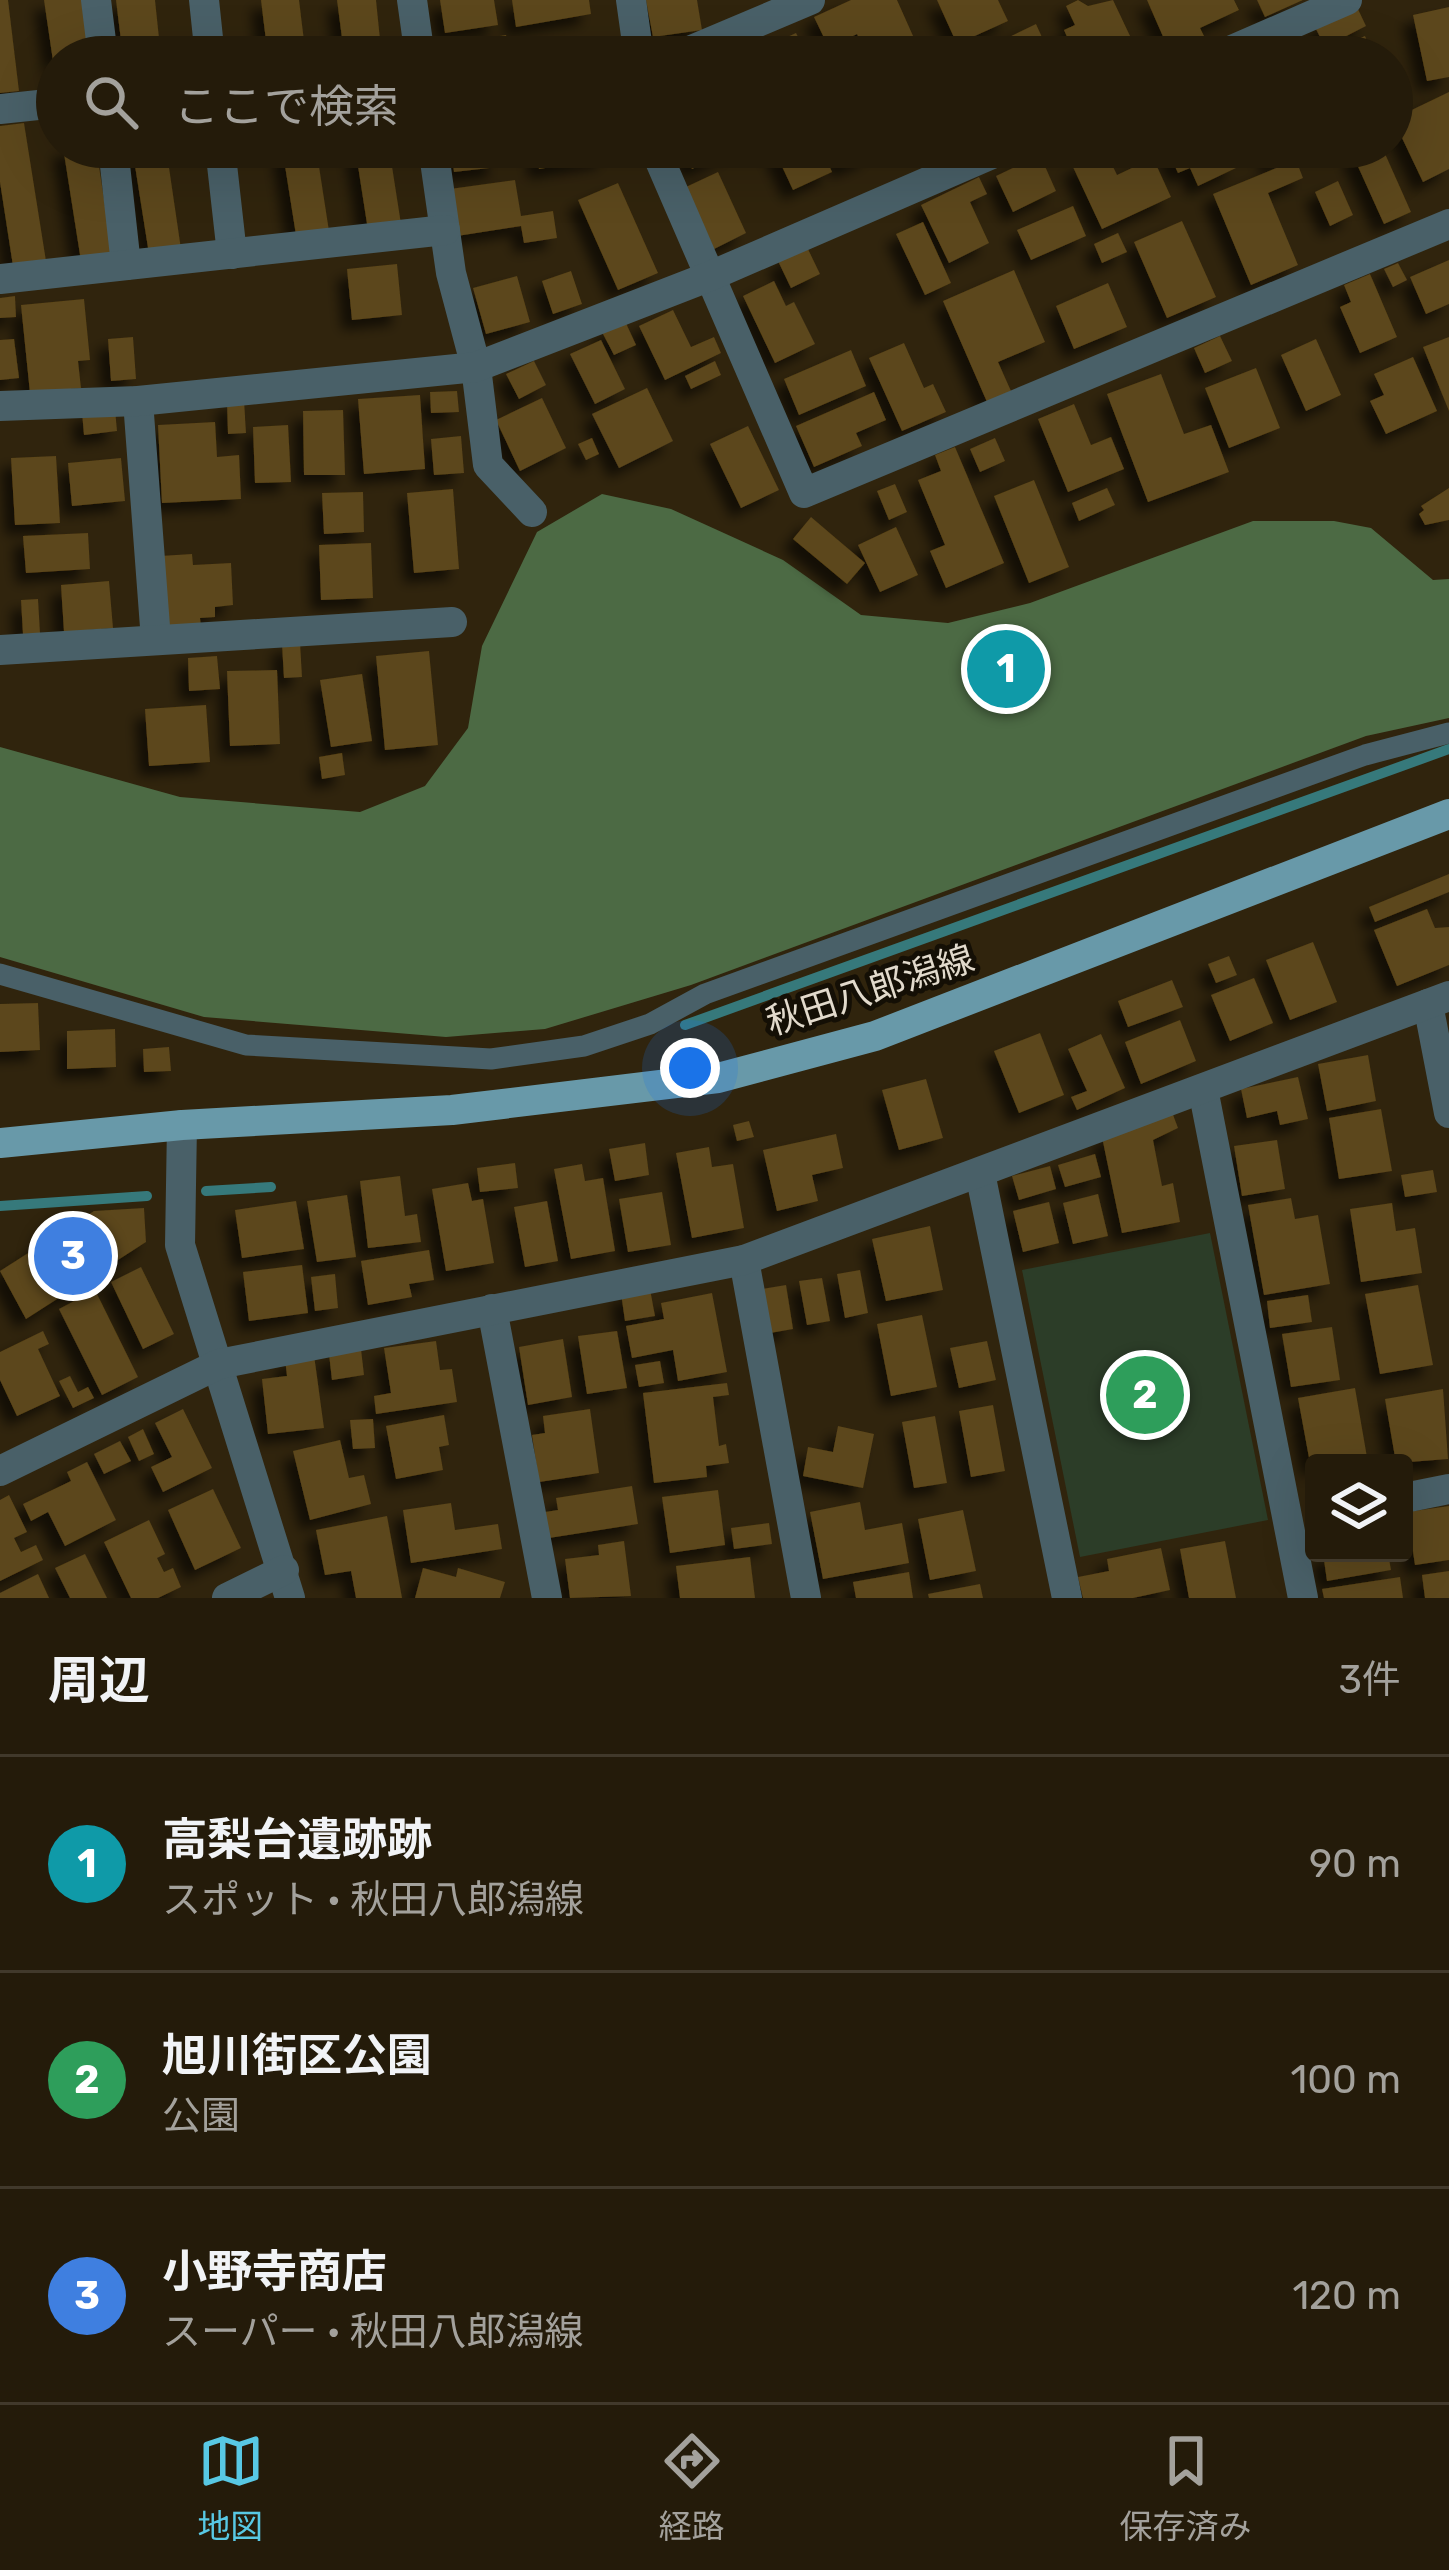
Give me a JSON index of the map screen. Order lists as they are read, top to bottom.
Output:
{
  "streets": {
    "main road": ["秋田八郎潟線"]
  },
  "page": {
    "search": "ここで検索",
    "pins": ["1", "3", "2"],
    "heading": ["周辺", "3件"],
    "list": [
      {
        "mark": "1",
        "name": "高梨台遺跡跡",
        "note": "スポット · 秋田八郎潟線",
        "value": "90 m"
      },
      {
        "mark": "2",
        "name": "旭川街区公園",
        "note": "公園",
        "value": "100 m"
      },
      {
        "mark": "3",
        "name": "小野寺商店",
        "note": "スーパー · 秋田八郎潟線",
        "value": "120 m"
      }
    ],
    "nav": ["地図", "経路", "保存済み"]
  }
}
